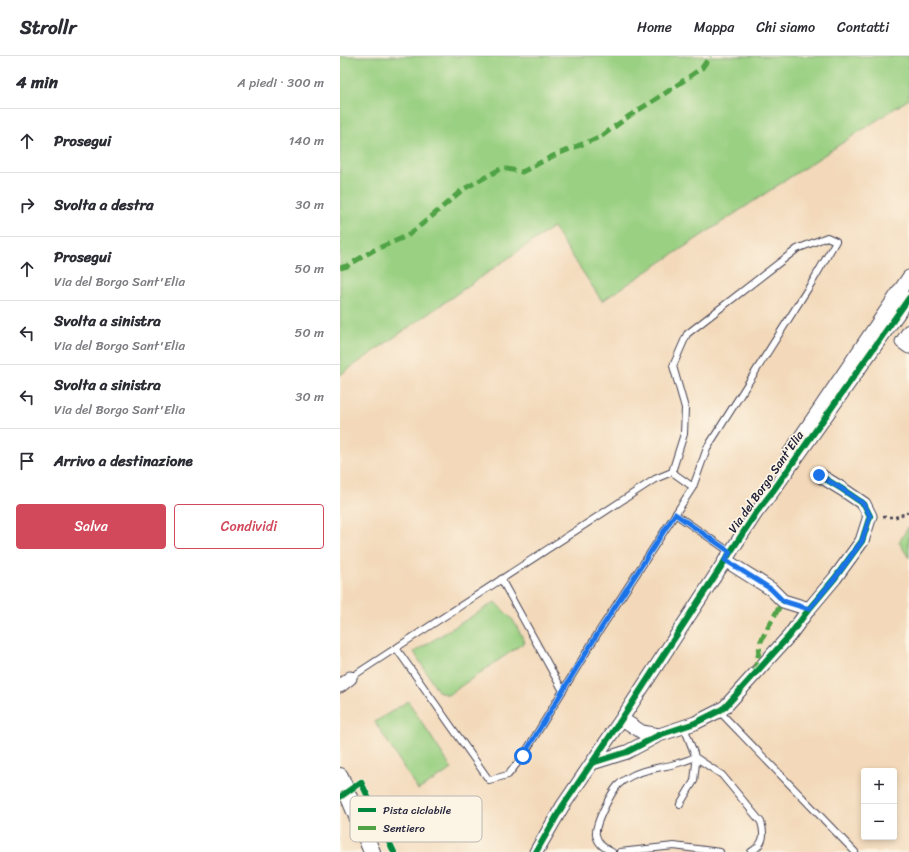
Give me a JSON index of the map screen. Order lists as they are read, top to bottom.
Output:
{
  "streets": {
    "street": ["Via del Borgo Sant'Elia"]
  },
  "legend": ["Pista ciclabile", "Sentiero"],
  "page": {
    "header": "Strollr",
    "nav": [
      "Home",
      "Mappa",
      "Chi siamo",
      "Contatti"
    ],
    "heading": ["4 min", "A piedi · 300 m"],
    "list": [
      ["Prosegui", "140 m"],
      ["Svolta a destra", "30 m"],
      ["Prosegui", "Via del Borgo Sant'Elia", "50 m"],
      ["Svolta a sinistra", "Via del Borgo Sant'Elia", "50 m"],
      ["Svolta a sinistra", "Via del Borgo Sant'Elia", "30 m"],
      "Arrivo a destinazione"
    ],
    "buttons": ["Salva", "Condividi"],
    "map_buttons": ["+", "−"]
  }
}
